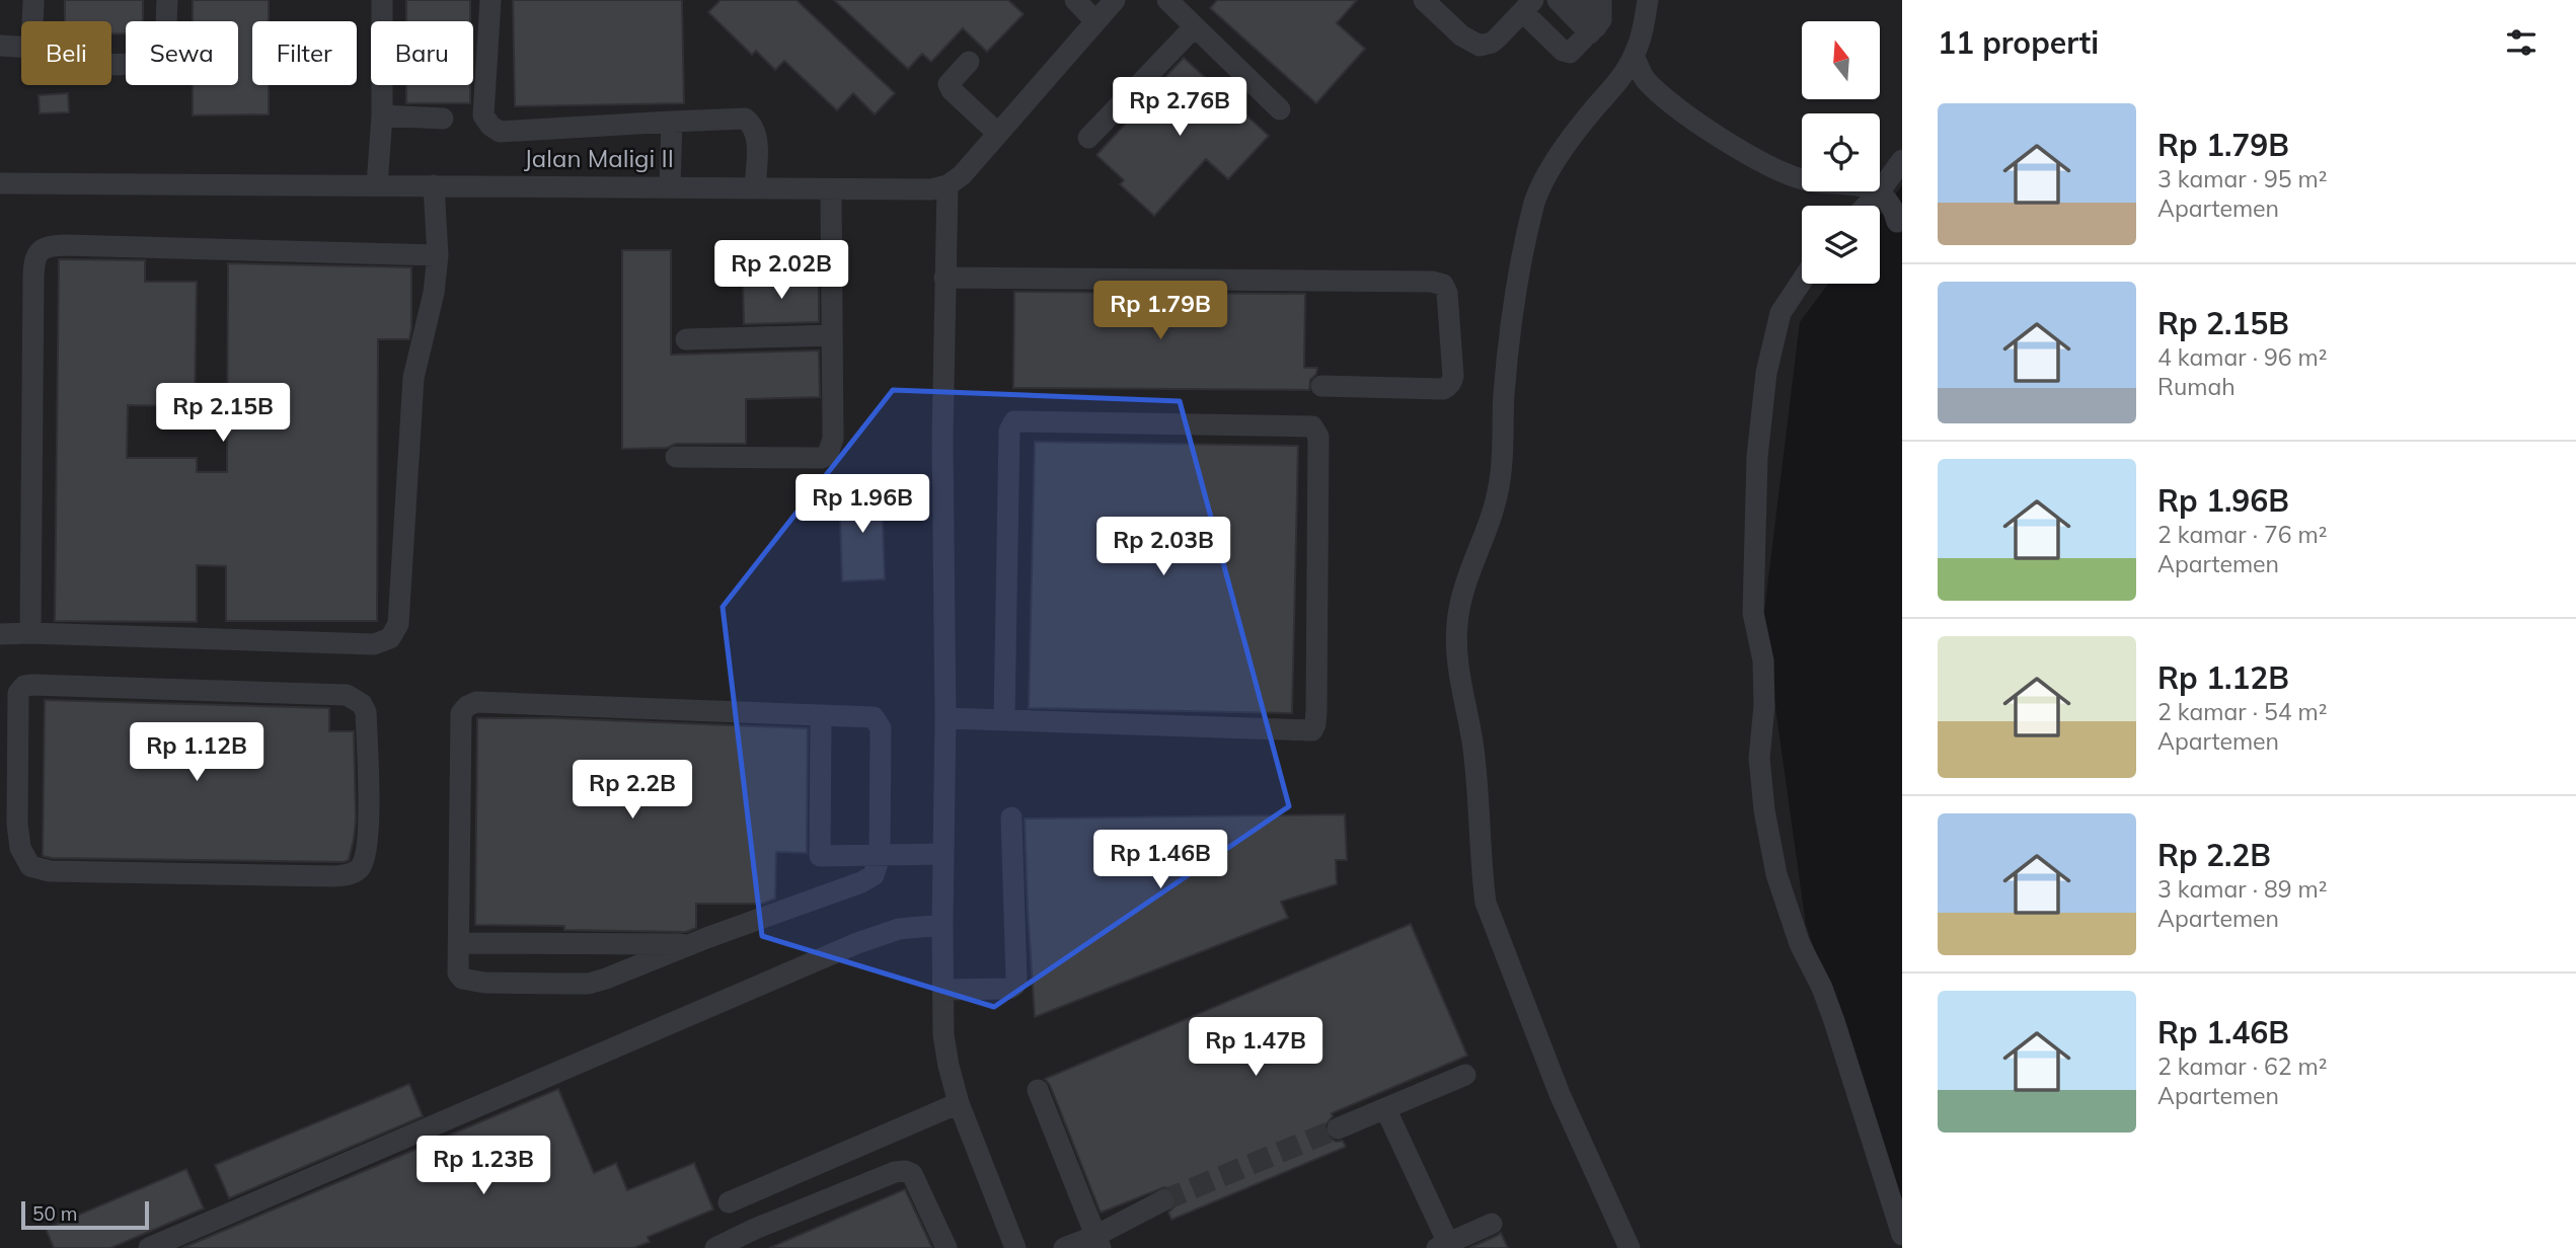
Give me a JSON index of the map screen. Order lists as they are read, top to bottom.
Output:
{
  "streets": {
    "street": ["Jalan Maligi II"]
  },
  "scale_bar": "50 m",
  "north": "top",
  "page": {
    "heading": "11 properti",
    "chip": [
      "Beli",
      "Sewa",
      "Filter",
      "Baru"
    ],
    "price": [
      "Rp 2.76B",
      "Rp 2.02B",
      "Rp 1.79B",
      "Rp 2.15B",
      "Rp 1.96B",
      "Rp 2.03B",
      "Rp 1.12B",
      "Rp 2.2B",
      "Rp 1.46B",
      "Rp 1.47B",
      "Rp 1.23B"
    ],
    "list": [
      {
        "name": "Rp 1.79B",
        "note": "3 kamar · 95 m² · Apartemen"
      },
      {
        "name": "Rp 2.15B",
        "note": "4 kamar · 96 m² · Rumah"
      },
      {
        "name": "Rp 1.96B",
        "note": "2 kamar · 76 m² · Apartemen"
      },
      {
        "name": "Rp 1.12B",
        "note": "2 kamar · 54 m² · Apartemen"
      },
      {
        "name": "Rp 2.2B",
        "note": "3 kamar · 89 m² · Apartemen"
      },
      {
        "name": "Rp 1.46B",
        "note": "2 kamar · 62 m² · Apartemen"
      }
    ],
    "scale": "50 m"
  }
}
